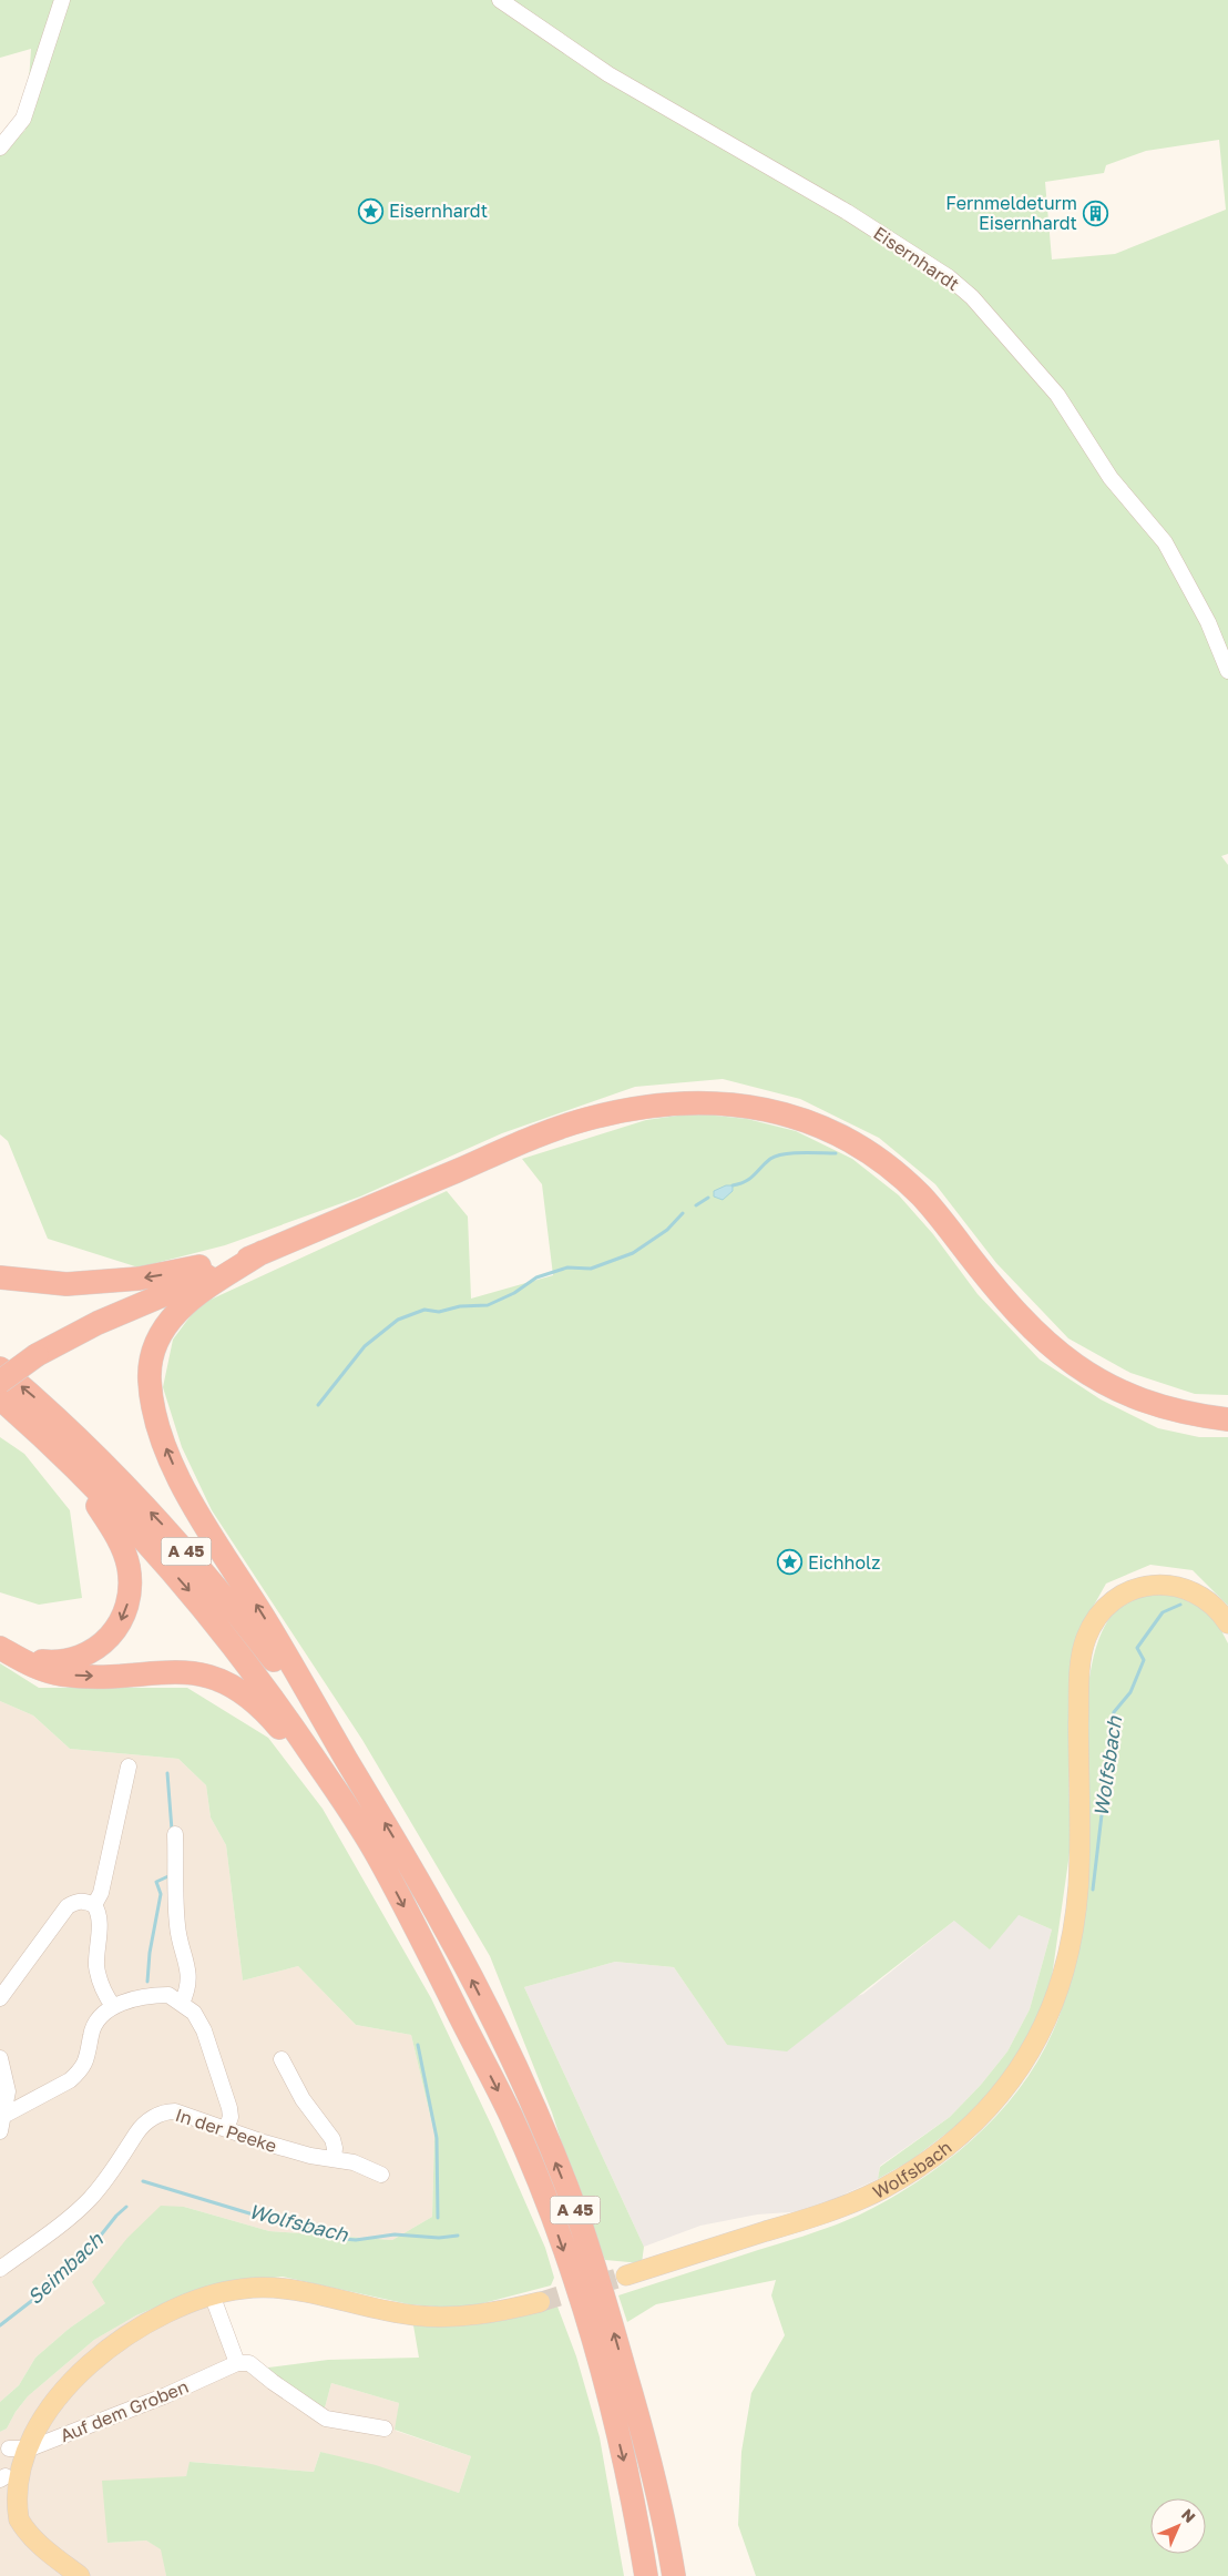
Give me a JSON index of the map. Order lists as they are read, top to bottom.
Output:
{
  "streets": {
    "highway": ["A 45"],
    "main road": ["Wolfsbach"],
    "street": ["Eisernhardt", "In der Peeke", "Auf dem Groben"]
  },
  "water": ["Wolfsbach", "Seimbach"],
  "places": {
    "place": ["Eisernhardt", "Eichholz"],
    "building": ["Fernmeldeturm Eisernhardt"]
  },
  "north": "top right"
}
